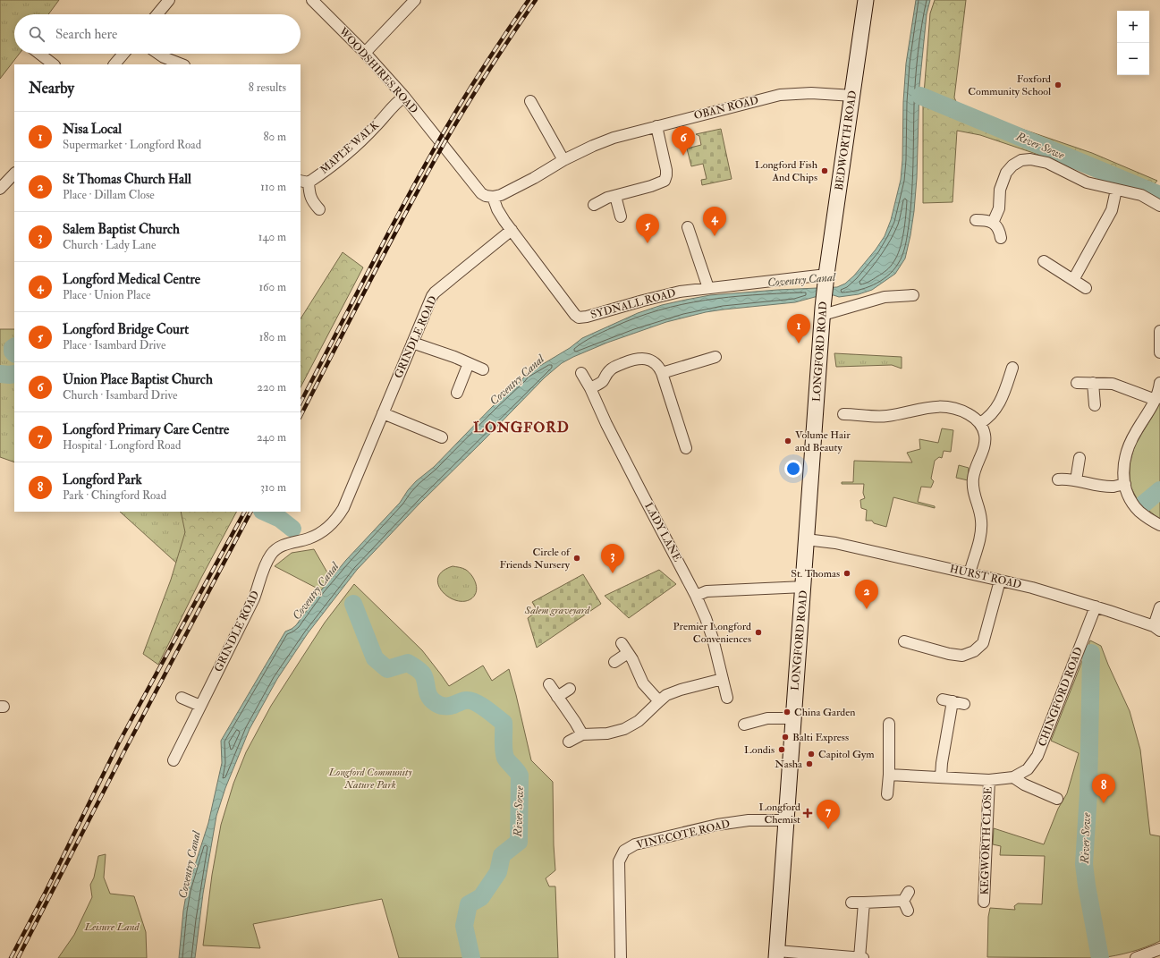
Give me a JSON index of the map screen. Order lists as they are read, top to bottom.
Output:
{
  "streets": {
    "main road": ["BEDWORTH ROAD", "LONGFORD ROAD"],
    "street": [
      "WOODSHIRES ROAD",
      "OBAN ROAD",
      "MAPLE WALK",
      "SYDNALL ROAD",
      "GRINDLE ROAD",
      "LADY LANE",
      "HURST ROAD",
      "CHINGFORD ROAD",
      "VINECOTE ROAD",
      "KEGWORTH CLOSE"
    ]
  },
  "crossings": [
    ["WOODSHIRES ROAD", "OBAN ROAD"],
    ["WOODSHIRES ROAD", "MAPLE WALK"],
    ["WOODSHIRES ROAD", "SYDNALL ROAD"],
    ["OBAN ROAD", "BEDWORTH ROAD"],
    ["OBAN ROAD", "SYDNALL ROAD"],
    ["BEDWORTH ROAD", "SYDNALL ROAD"],
    ["BEDWORTH ROAD", "LONGFORD ROAD"],
    ["SYDNALL ROAD", "GRINDLE ROAD"],
    ["SYDNALL ROAD", "LONGFORD ROAD"],
    ["LONGFORD ROAD", "HURST ROAD"],
    ["LONGFORD ROAD", "VINECOTE ROAD"],
    ["HURST ROAD", "CHINGFORD ROAD"],
    ["CHINGFORD ROAD", "KEGWORTH CLOSE"]
  ],
  "districts": ["LONGFORD"],
  "water": ["River Sowe", "Coventry Canal"],
  "parks": ["Salem graveyard", "Longford Community Nature Park", "Leisure Land"],
  "places": {
    "other": [
      "Foxford Community School",
      "Longford Fish And Chips",
      "Volume Hair and Beauty",
      "Circle of Friends Nursery",
      "St. Thomas",
      "Premier Longford Conveniences",
      "China Garden",
      "Balti Express",
      "Londis",
      "Capitol Gym",
      "Nasha"
    ],
    "health": ["Longford Chemist"]
  },
  "page": {
    "map_buttons": ["+", "−"],
    "search": "Search here",
    "heading": ["Nearby", "8 results"],
    "list": [
      {
        "mark": "1",
        "name": "Nisa Local",
        "note": "Supermarket · Longford Road",
        "value": "80 m"
      },
      {
        "mark": "2",
        "name": "St Thomas Church Hall",
        "note": "Place · Dillam Close",
        "value": "110 m"
      },
      {
        "mark": "3",
        "name": "Salem Baptist Church",
        "note": "Church · Lady Lane",
        "value": "140 m"
      },
      {
        "mark": "4",
        "name": "Longford Medical Centre",
        "note": "Place · Union Place",
        "value": "160 m"
      },
      {
        "mark": "5",
        "name": "Longford Bridge Court",
        "note": "Place · Isambard Drive",
        "value": "180 m"
      },
      {
        "mark": "6",
        "name": "Union Place Baptist Church",
        "note": "Church · Isambard Drive",
        "value": "220 m"
      },
      {
        "mark": "7",
        "name": "Longford Primary Care Centre",
        "note": "Hospital · Longford Road",
        "value": "240 m"
      },
      {
        "mark": "8",
        "name": "Longford Park",
        "note": "Park · Chingford Road",
        "value": "310 m"
      }
    ],
    "pins": [
      "6",
      "4",
      "5",
      "1",
      "3",
      "2",
      "8",
      "7"
    ]
  }
}
